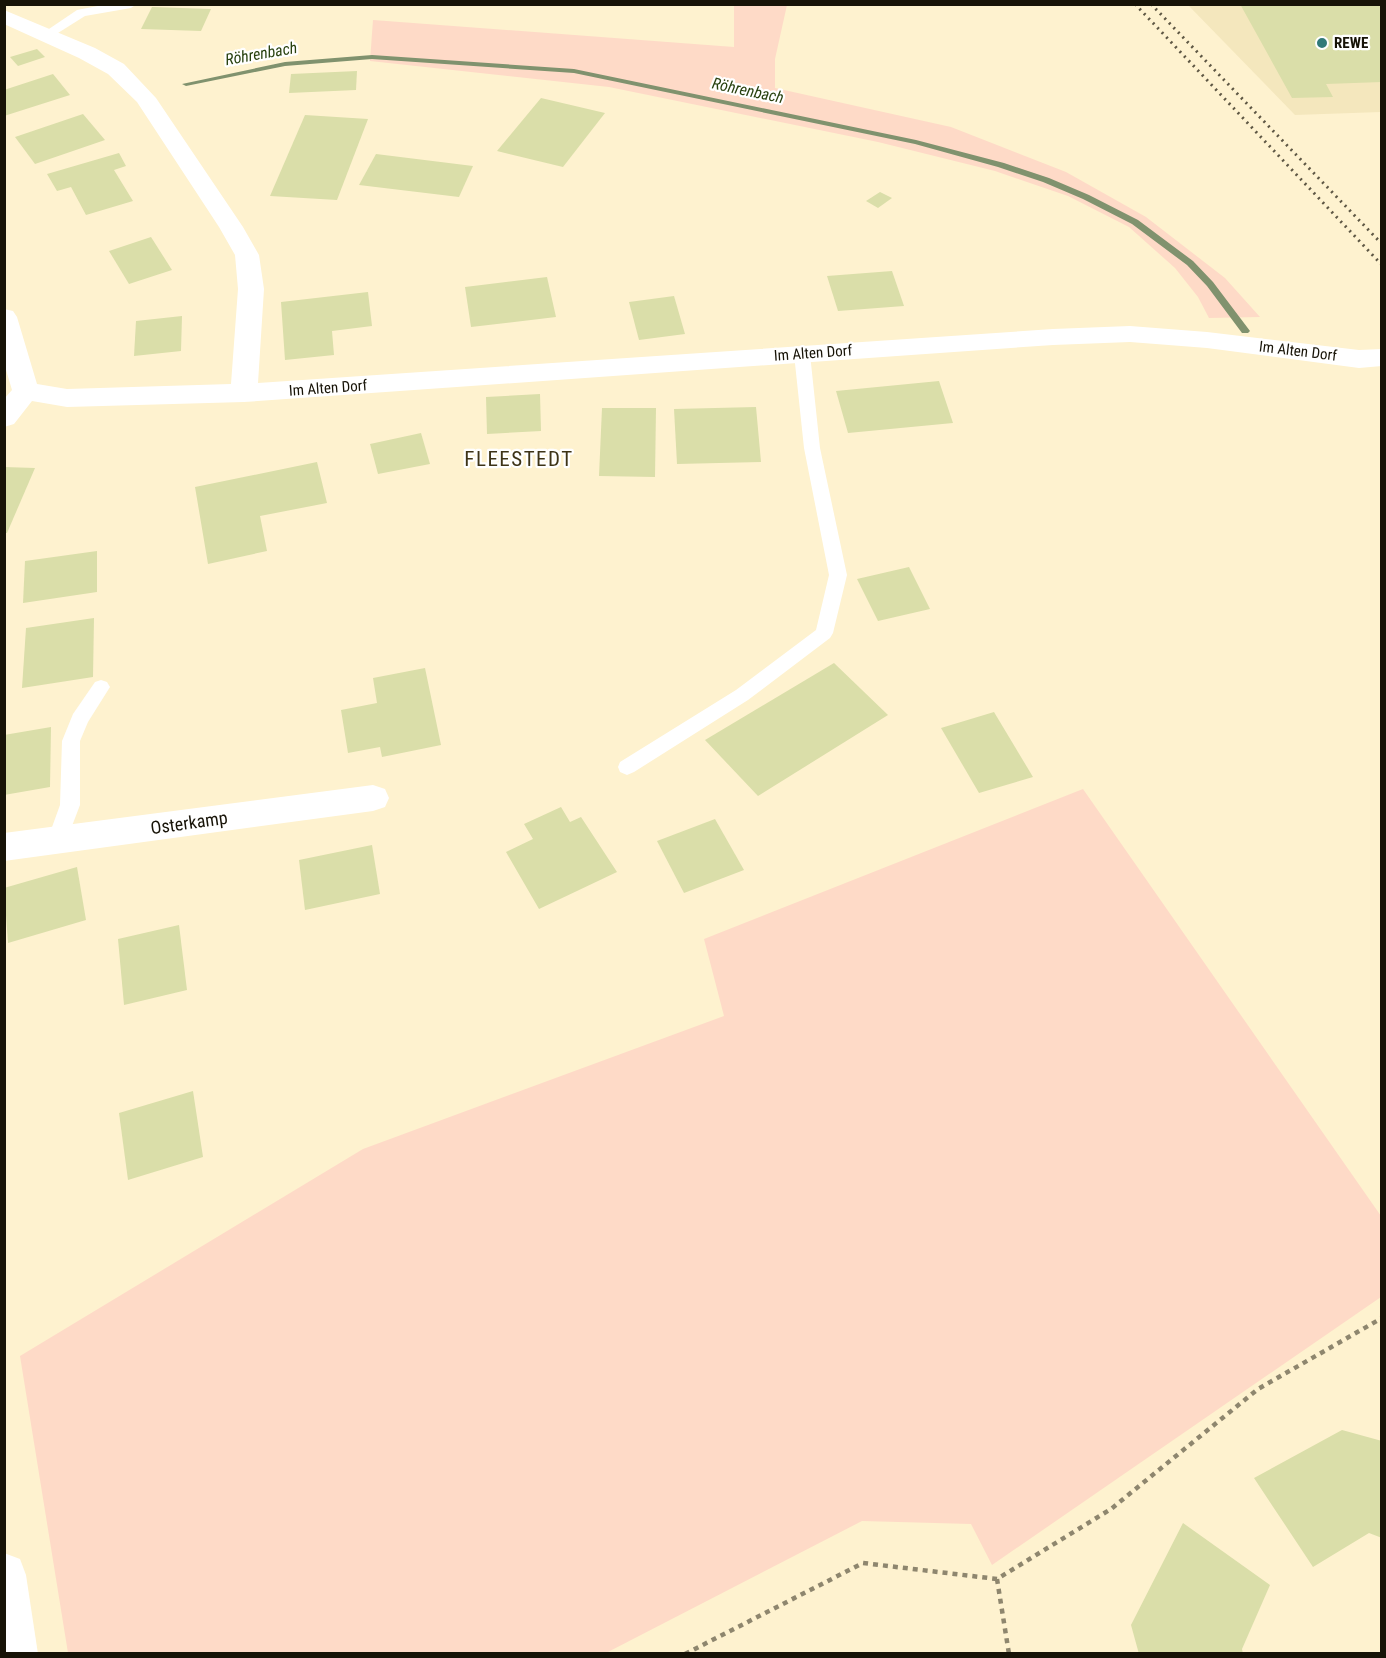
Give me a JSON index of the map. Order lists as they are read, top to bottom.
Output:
{
  "streets": {
    "street": ["Im Alten Dorf", "Osterkamp"]
  },
  "districts": ["FLEESTEDT"],
  "water": ["Röhrenbach"],
  "places": ["REWE"]
}
